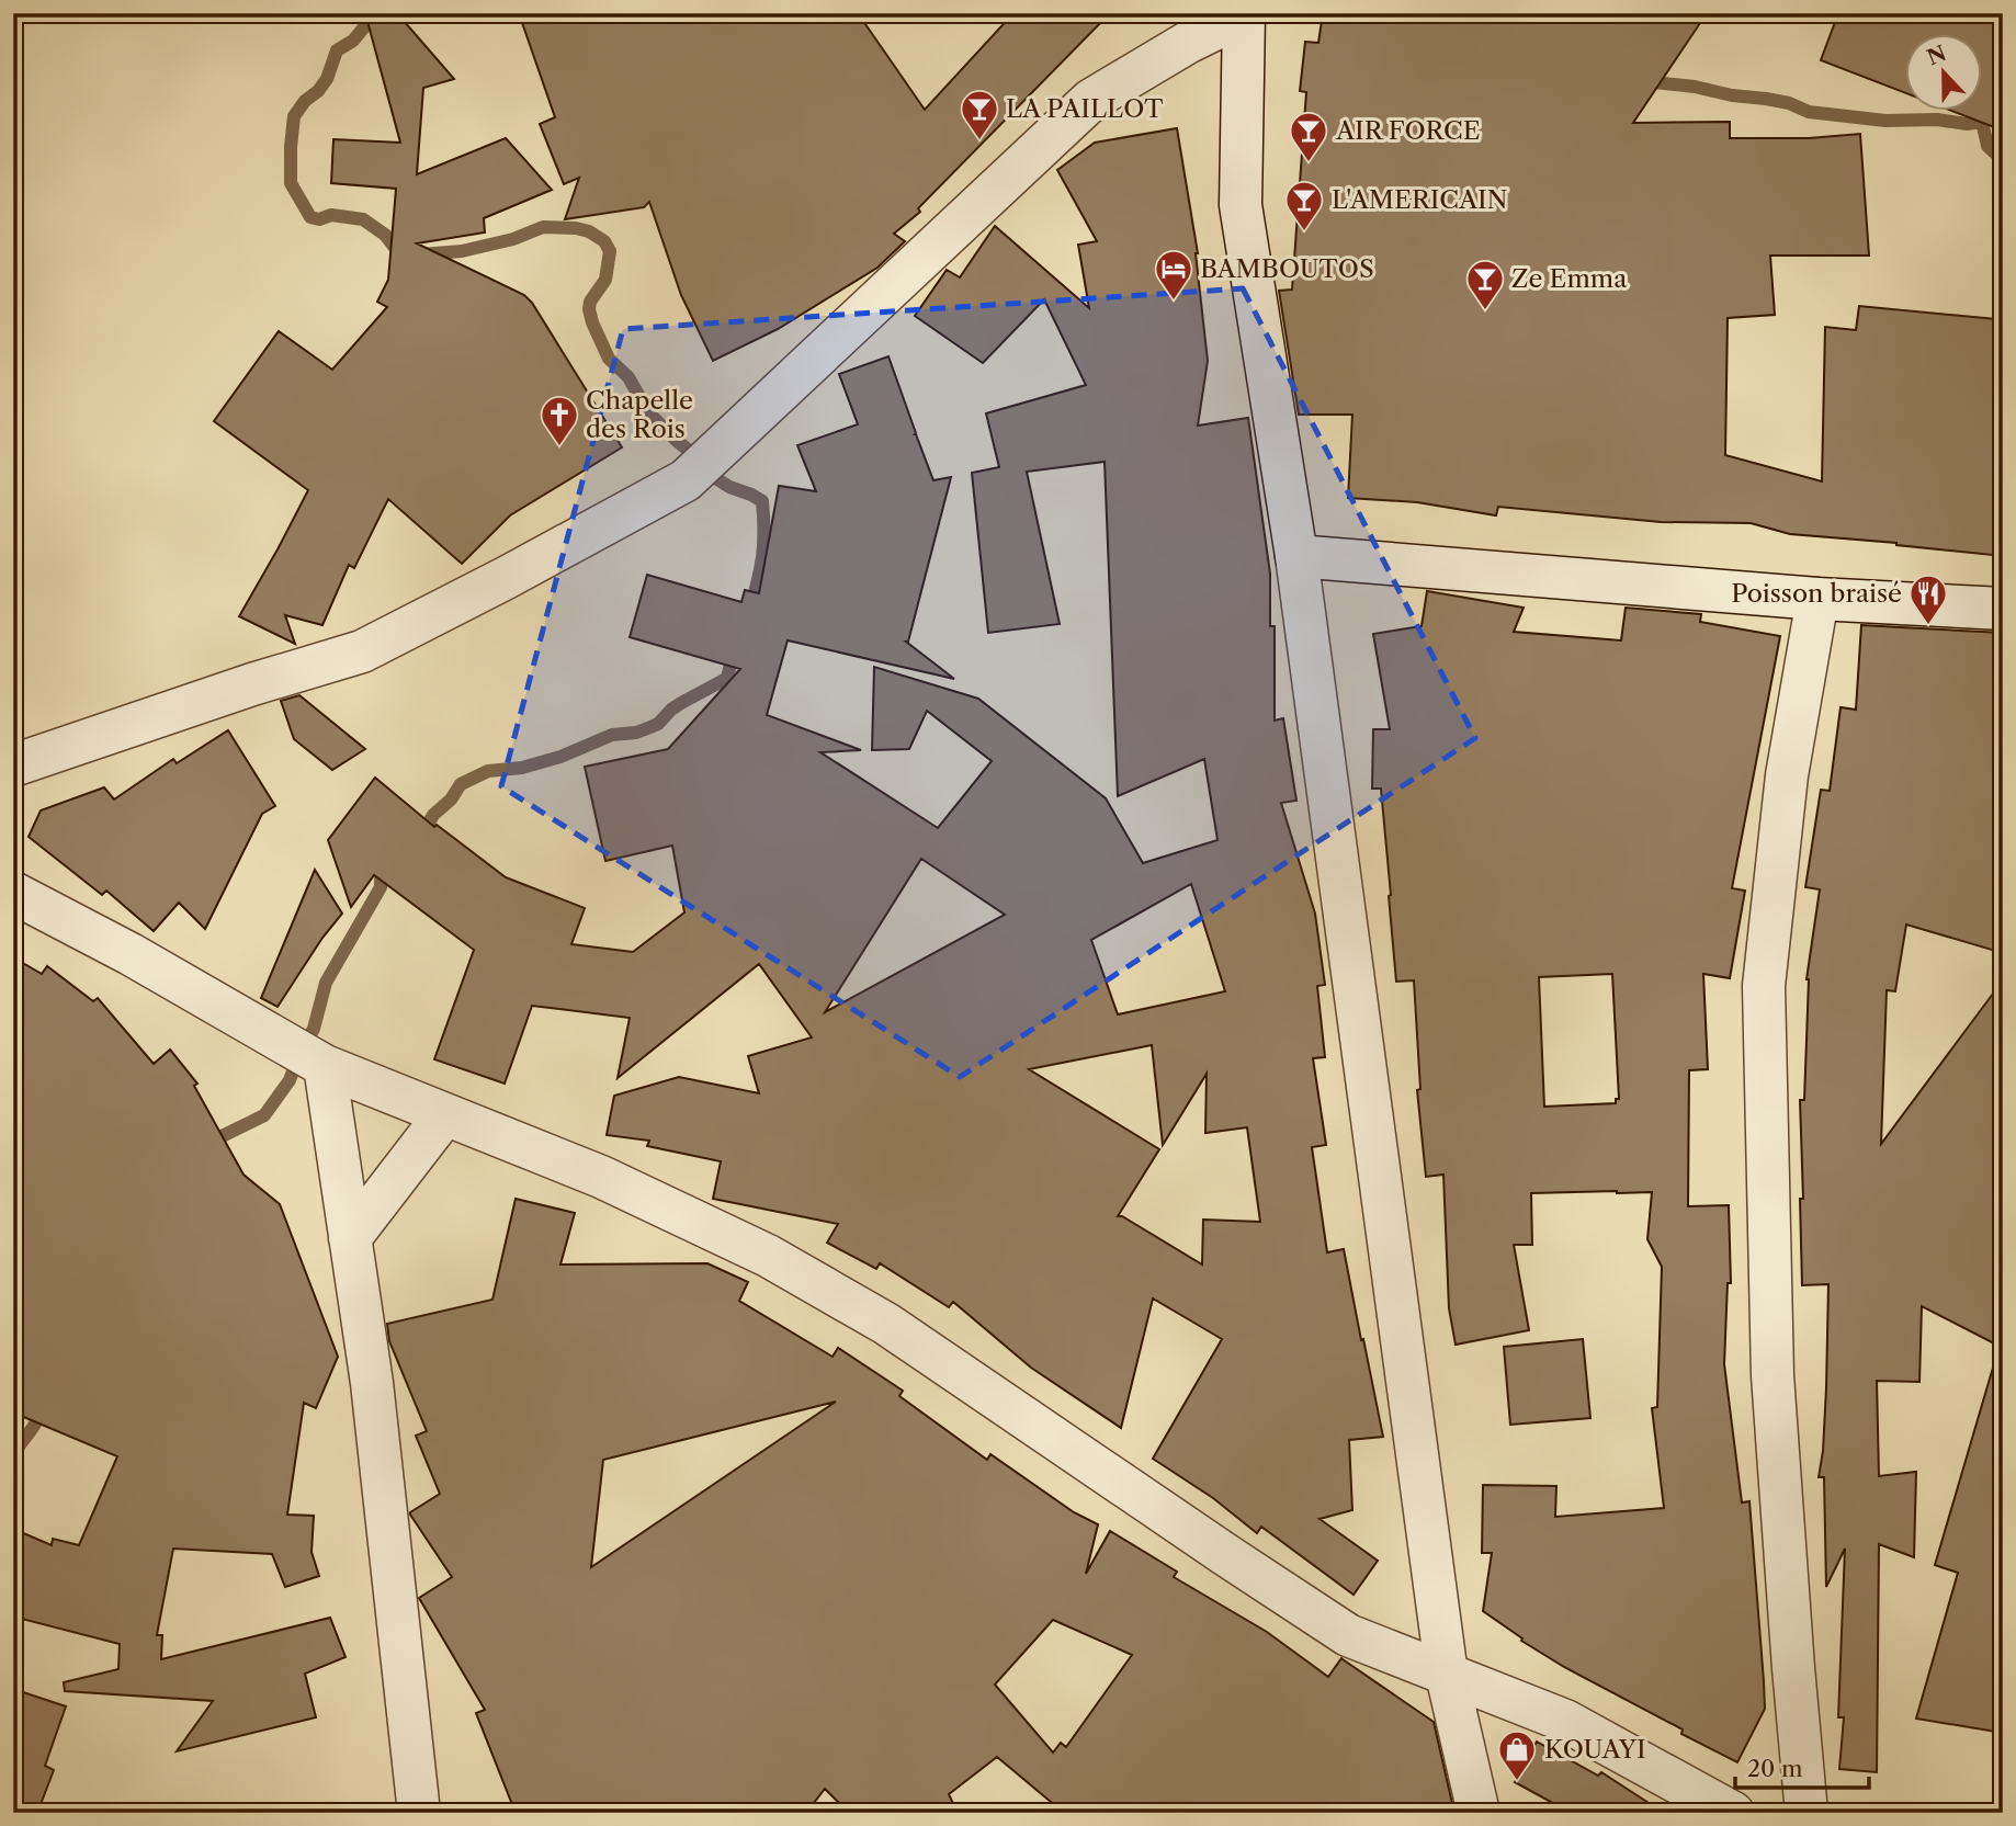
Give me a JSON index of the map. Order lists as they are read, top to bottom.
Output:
{
  "places": {
    "bar": [
      "LA PAILLOT",
      "AIR FORCE",
      "L'AMERICAIN",
      "Ze Emma"
    ],
    "hotel": ["BAMBOUTOS"],
    "church": ["Chapelle des Rois"],
    "restaurant": ["Poisson braisé"],
    "shop": ["KOUAYI"]
  },
  "scale_bar": "20 m",
  "north": "top"
}
